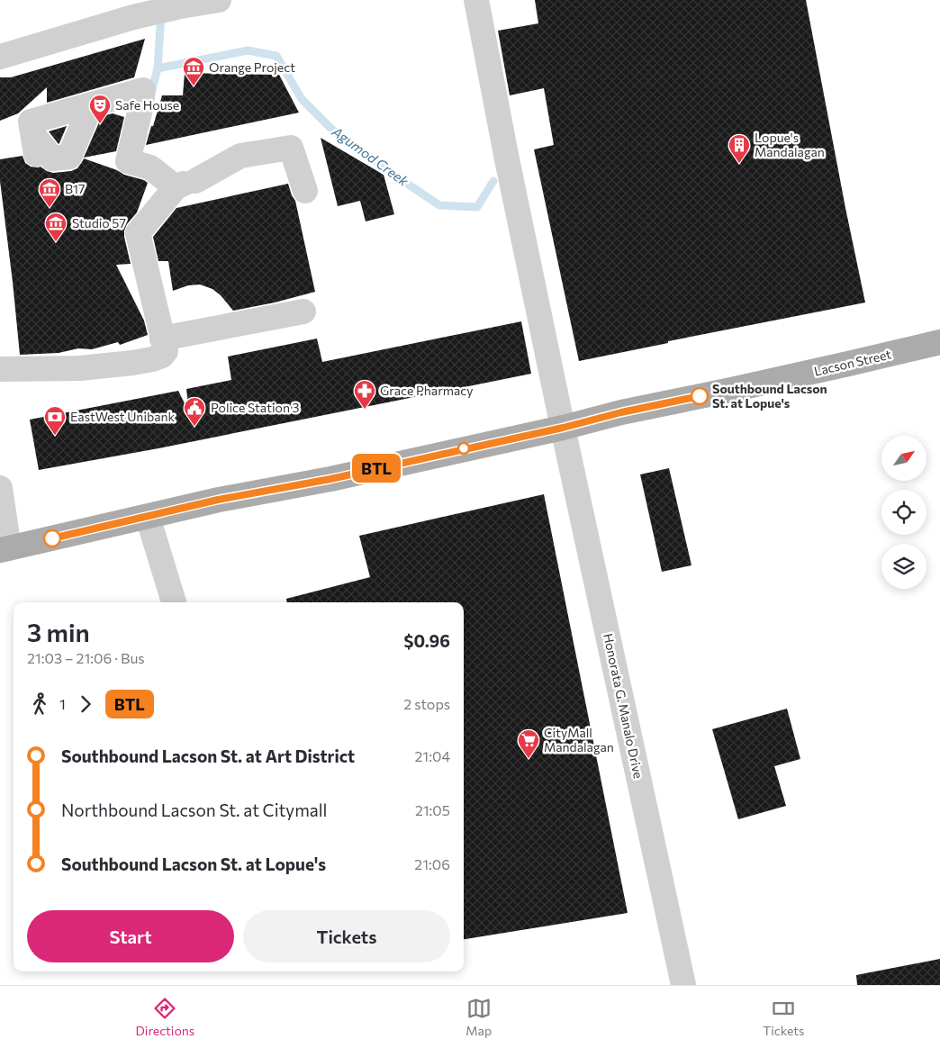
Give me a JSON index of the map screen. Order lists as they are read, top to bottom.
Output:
{
  "streets": {
    "main road": ["Lacson Street"],
    "street": ["Honorata G. Manalo Drive"]
  },
  "crossings": [
    ["Lacson Street", "Honorata G. Manalo Drive"]
  ],
  "water": ["Agumod Creek"],
  "places": {
    "museum": ["Orange Project", "B17", "Studio 57"],
    "theatre": ["Safe House"],
    "building": ["Lopue's Mandalagan"],
    "other": ["Southbound Lacson St. at Lopue's"],
    "pharmacy": ["Grace Pharmacy"],
    "public building": ["Police Station 3"],
    "bank": ["EastWest Unibank"],
    "supermarket": ["CityMall Mandalagan"]
  },
  "lines": ["bus line BTL"],
  "north": "top right",
  "page": {
    "on_map": "BTL",
    "heading": ["3 min", "21:03 – 21:06 · Bus", "$0.96"],
    "legs": ["1", "BTL", "2 stops"],
    "list": [
      {
        "name": "Southbound Lacson St. at Art District",
        "value": "21:04"
      },
      {
        "name": "Northbound Lacson St. at Citymall",
        "value": "21:05"
      },
      {
        "name": "Southbound Lacson St. at Lopue's",
        "value": "21:06"
      }
    ],
    "buttons": ["Start", "Tickets"],
    "tabs": ["Directions", "Map", "Tickets"]
  }
}
